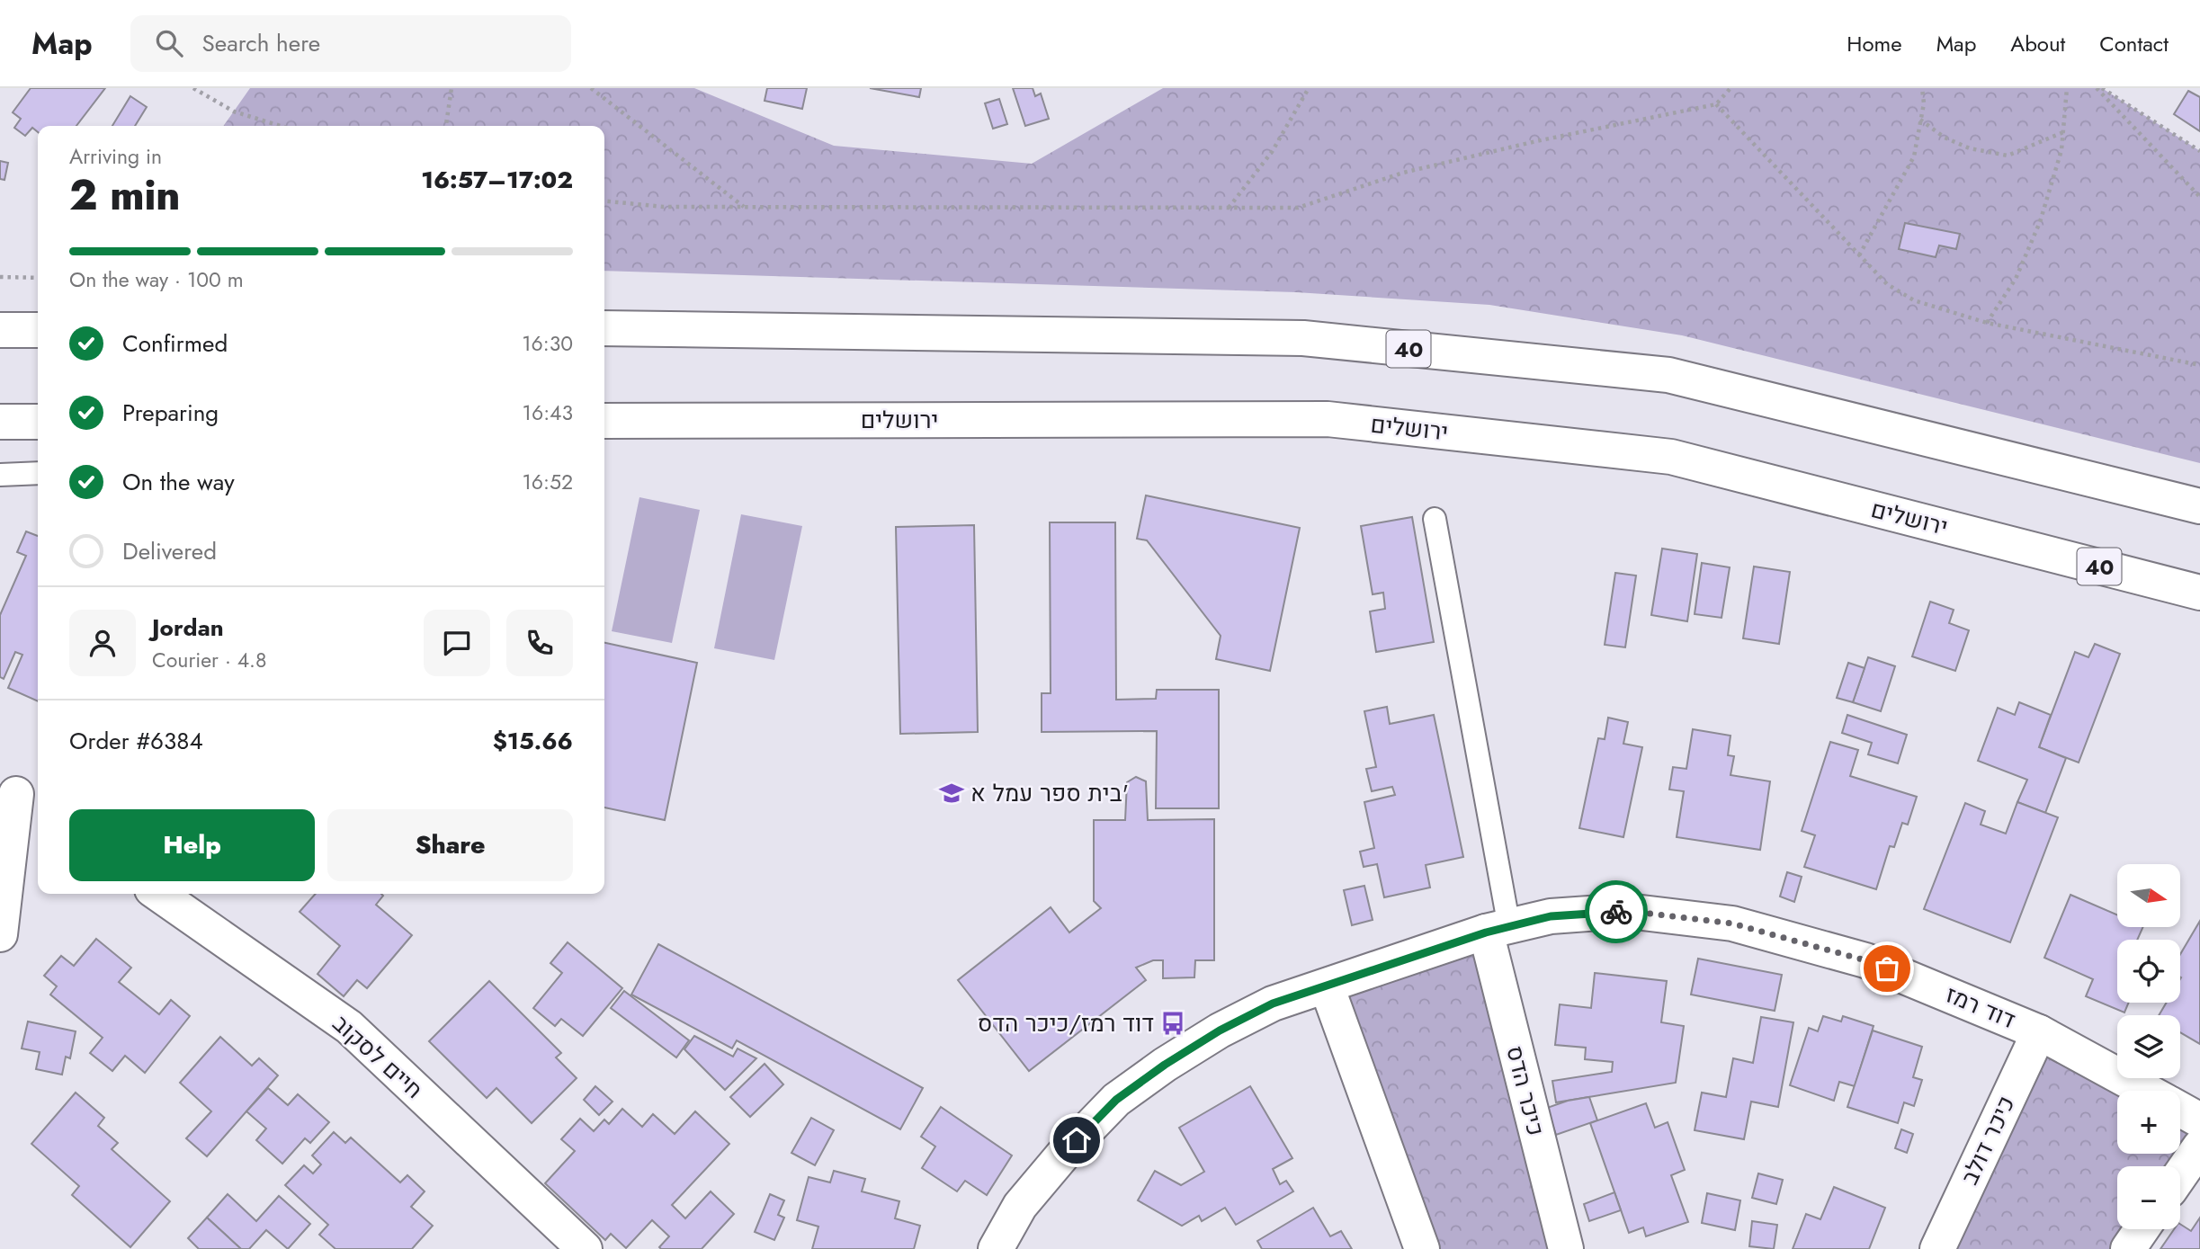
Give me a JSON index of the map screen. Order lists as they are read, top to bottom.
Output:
{
  "streets": {
    "main road": [
      "40",
      "ירושלים",
      "דוד רמז",
      "חיים לסקוב",
      "כיכר הדס",
      "כיכר דולב"
    ]
  },
  "crossings": [
    ["דוד רמז", "כיכר הדס"],
    ["דוד רמז", "כיכר דולב"]
  ],
  "places": {
    "school or university": ["בית ספר עמל א'"],
    "bus stop": ["דוד רמז/כיכר הדס"]
  },
  "north": "right",
  "page": {
    "header": "Map",
    "search": "Search here",
    "nav": [
      "Home",
      "Map",
      "About",
      "Contact"
    ],
    "heading": ["2 min", "Arriving in", "16:57–17:02"],
    "panel": [
      "Jordan",
      "Courier · 4.8",
      "Order #6384",
      "$15.66"
    ],
    "bar": "On the way · 100 m",
    "list": [
      ["Confirmed", "16:30"],
      ["Preparing", "16:43"],
      ["On the way", "16:52"],
      "Delivered"
    ],
    "buttons": ["Help", "Share"],
    "map_buttons": ["+", "−"]
  }
}
